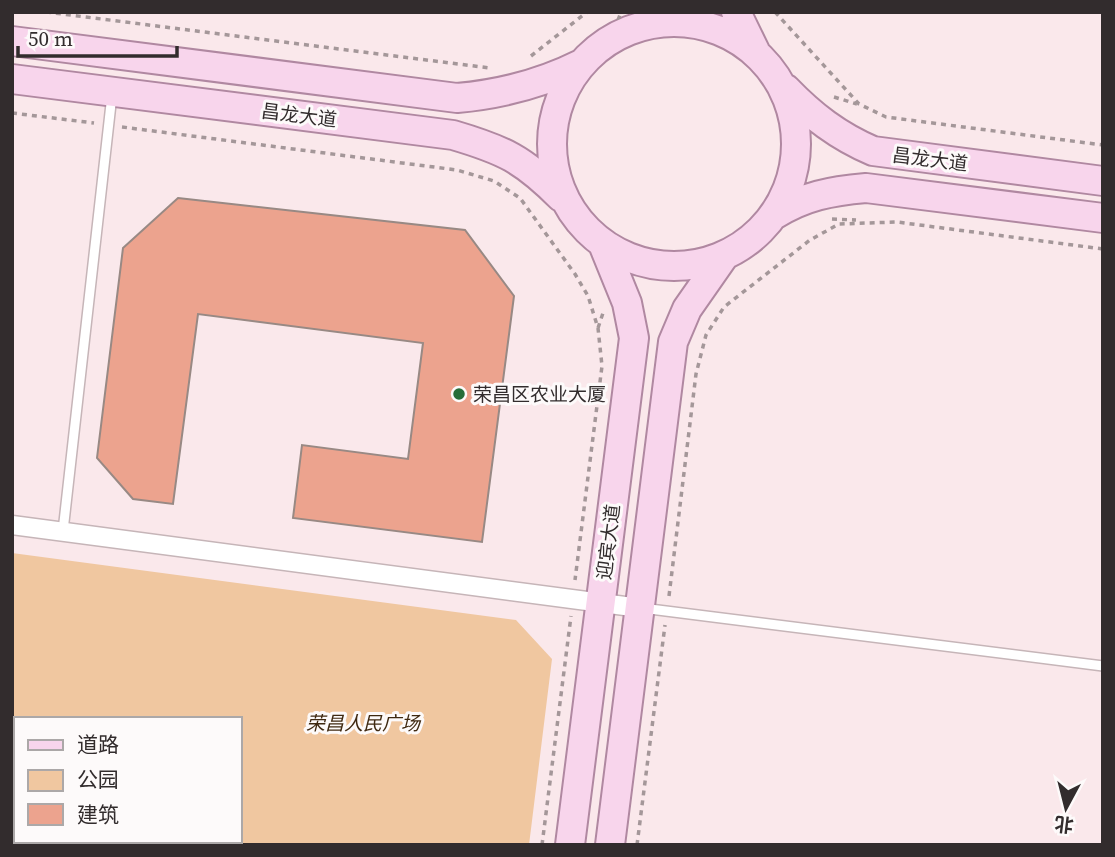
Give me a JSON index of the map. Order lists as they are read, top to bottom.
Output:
{
  "streets": {
    "main road": ["昌龙大道", "迎宾大道"]
  },
  "crossings": [
    ["昌龙大道", "迎宾大道"]
  ],
  "parks": ["荣昌人民广场"],
  "places": ["荣昌区农业大厦"],
  "legend": ["道路", "公园", "建筑"],
  "scale_bar": "50 m",
  "north": "bottom"
}
